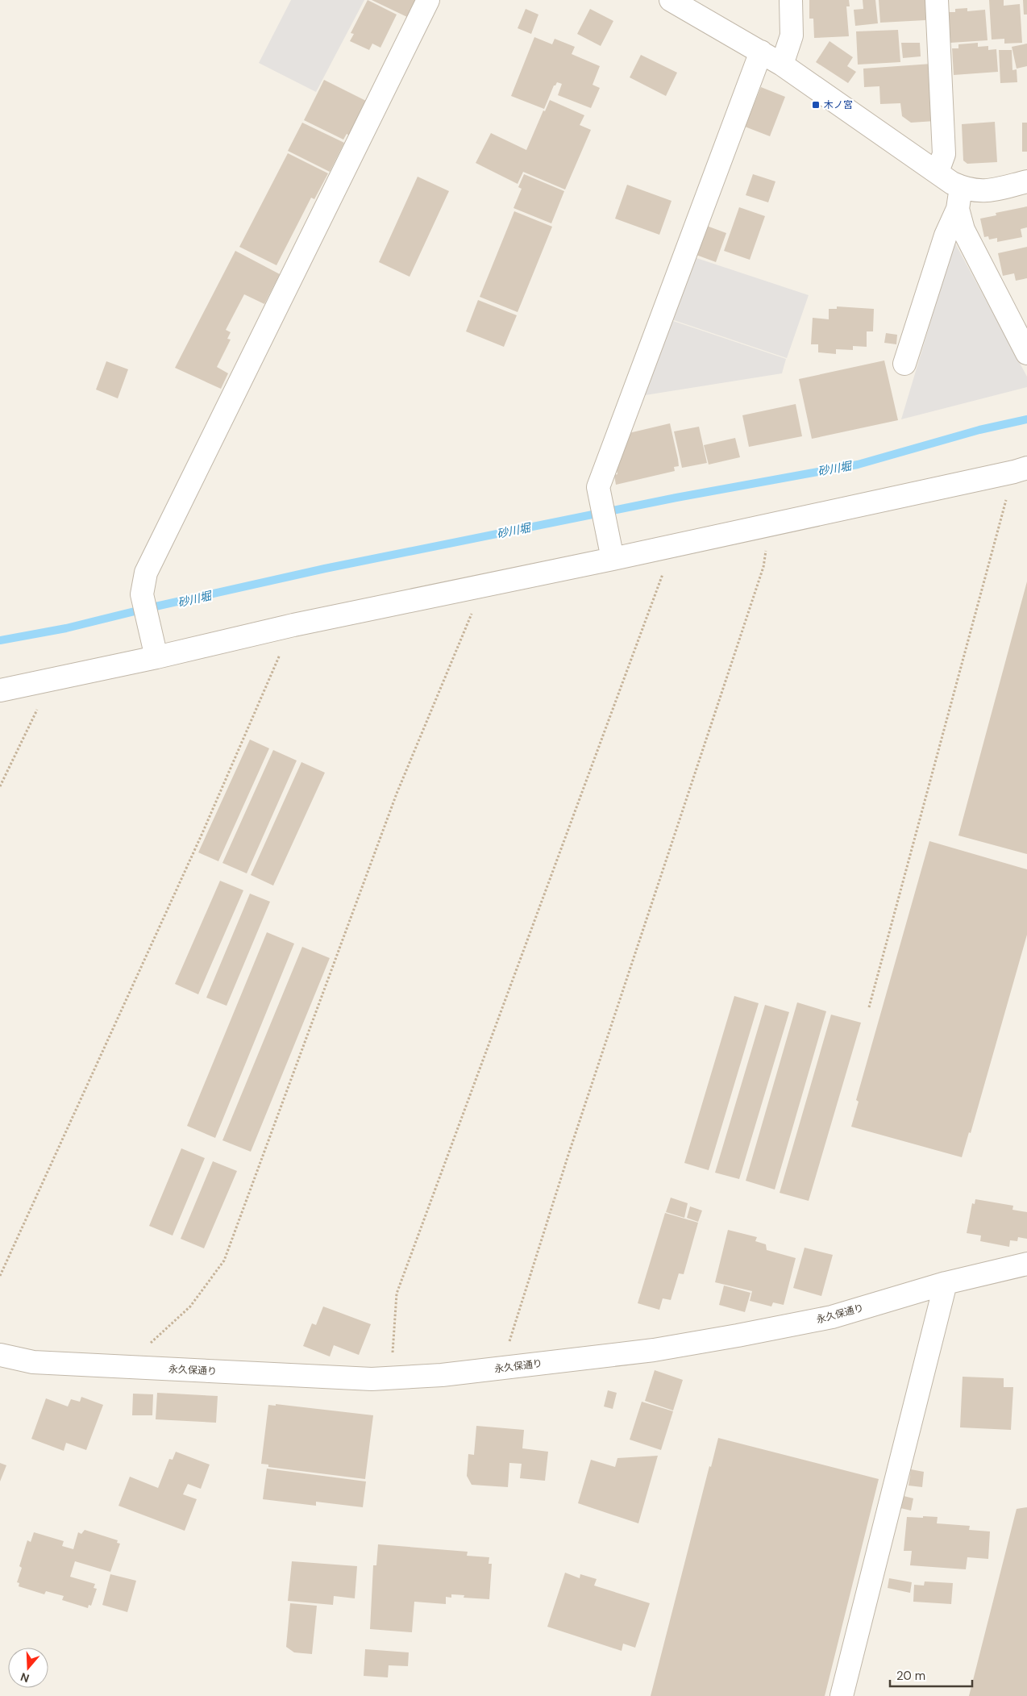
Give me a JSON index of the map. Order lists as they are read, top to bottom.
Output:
{
  "streets": {
    "street": ["永久保通り"]
  },
  "water": ["砂川堀"],
  "places": {
    "transit": ["木ノ宮"]
  },
  "scale_bar": "20 m",
  "north": "bottom"
}
